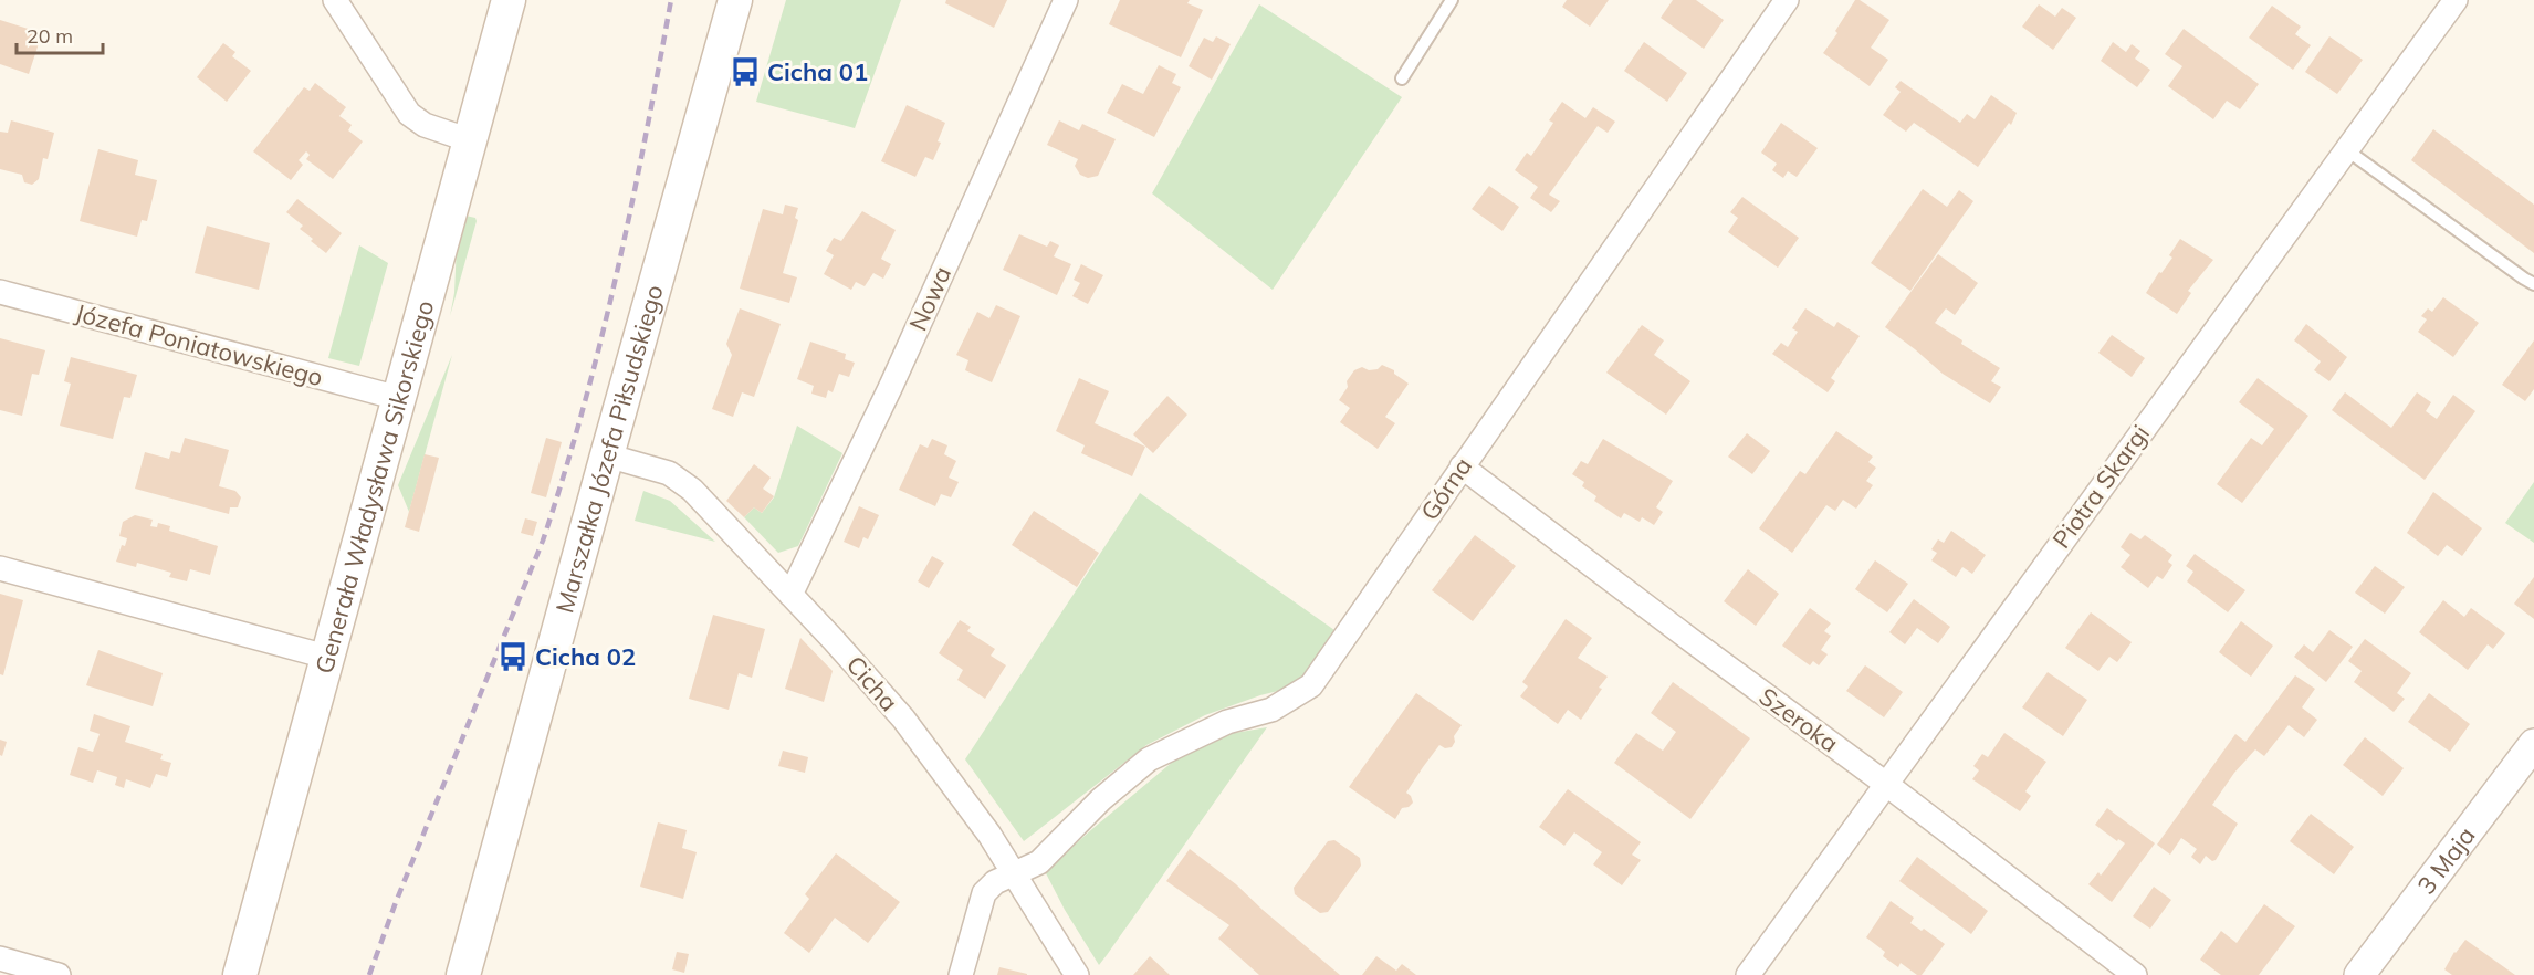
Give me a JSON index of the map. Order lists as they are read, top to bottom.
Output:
{
  "streets": {
    "main road": ["Marszałka Józefa Piłsudskiego", "Generała Władysława Sikorskiego"],
    "street": [
      "Nowa",
      "Józefa Poniatowskiego",
      "Piotra Skargi",
      "Górna",
      "Cicha",
      "Szeroka",
      "3 Maja"
    ]
  },
  "crossings": [
    ["Nowa", "Cicha"],
    ["Józefa Poniatowskiego", "Generała Władysława Sikorskiego"],
    ["Marszałka Józefa Piłsudskiego", "Cicha"],
    ["Piotra Skargi", "Szeroka"],
    ["Górna", "Cicha"],
    ["Górna", "Szeroka"]
  ],
  "places": {
    "bus stop": ["Cicha 01", "Cicha 02"]
  },
  "scale_bar": "20 m"
}
